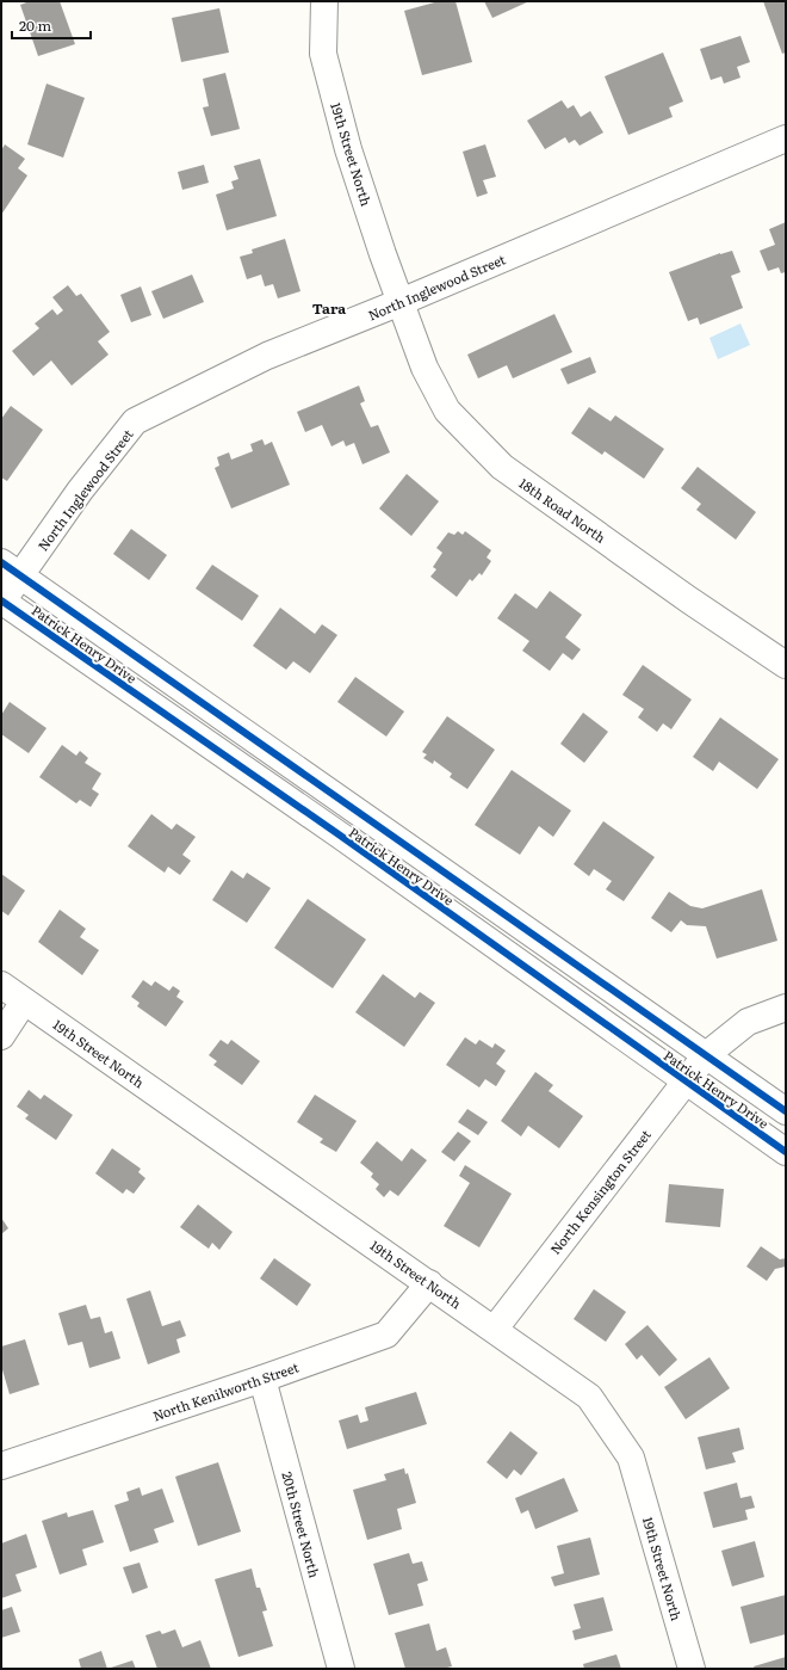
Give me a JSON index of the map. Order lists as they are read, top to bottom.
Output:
{
  "streets": {
    "street": [
      "19th Street North",
      "North Inglewood Street",
      "18th Road North",
      "Patrick Henry Drive",
      "North Kensington Street",
      "North Kenilworth Street",
      "20th Street North"
    ]
  },
  "crossings": [
    ["19th Street North", "North Inglewood Street"],
    ["19th Street North", "18th Road North"],
    ["19th Street North", "North Kensington Street"],
    ["19th Street North", "North Kenilworth Street"],
    ["North Inglewood Street", "18th Road North"],
    ["North Inglewood Street", "Patrick Henry Drive"],
    ["Patrick Henry Drive", "North Kensington Street"],
    ["North Kenilworth Street", "20th Street North"]
  ],
  "districts": ["Tara"],
  "scale_bar": "20 m"
}
